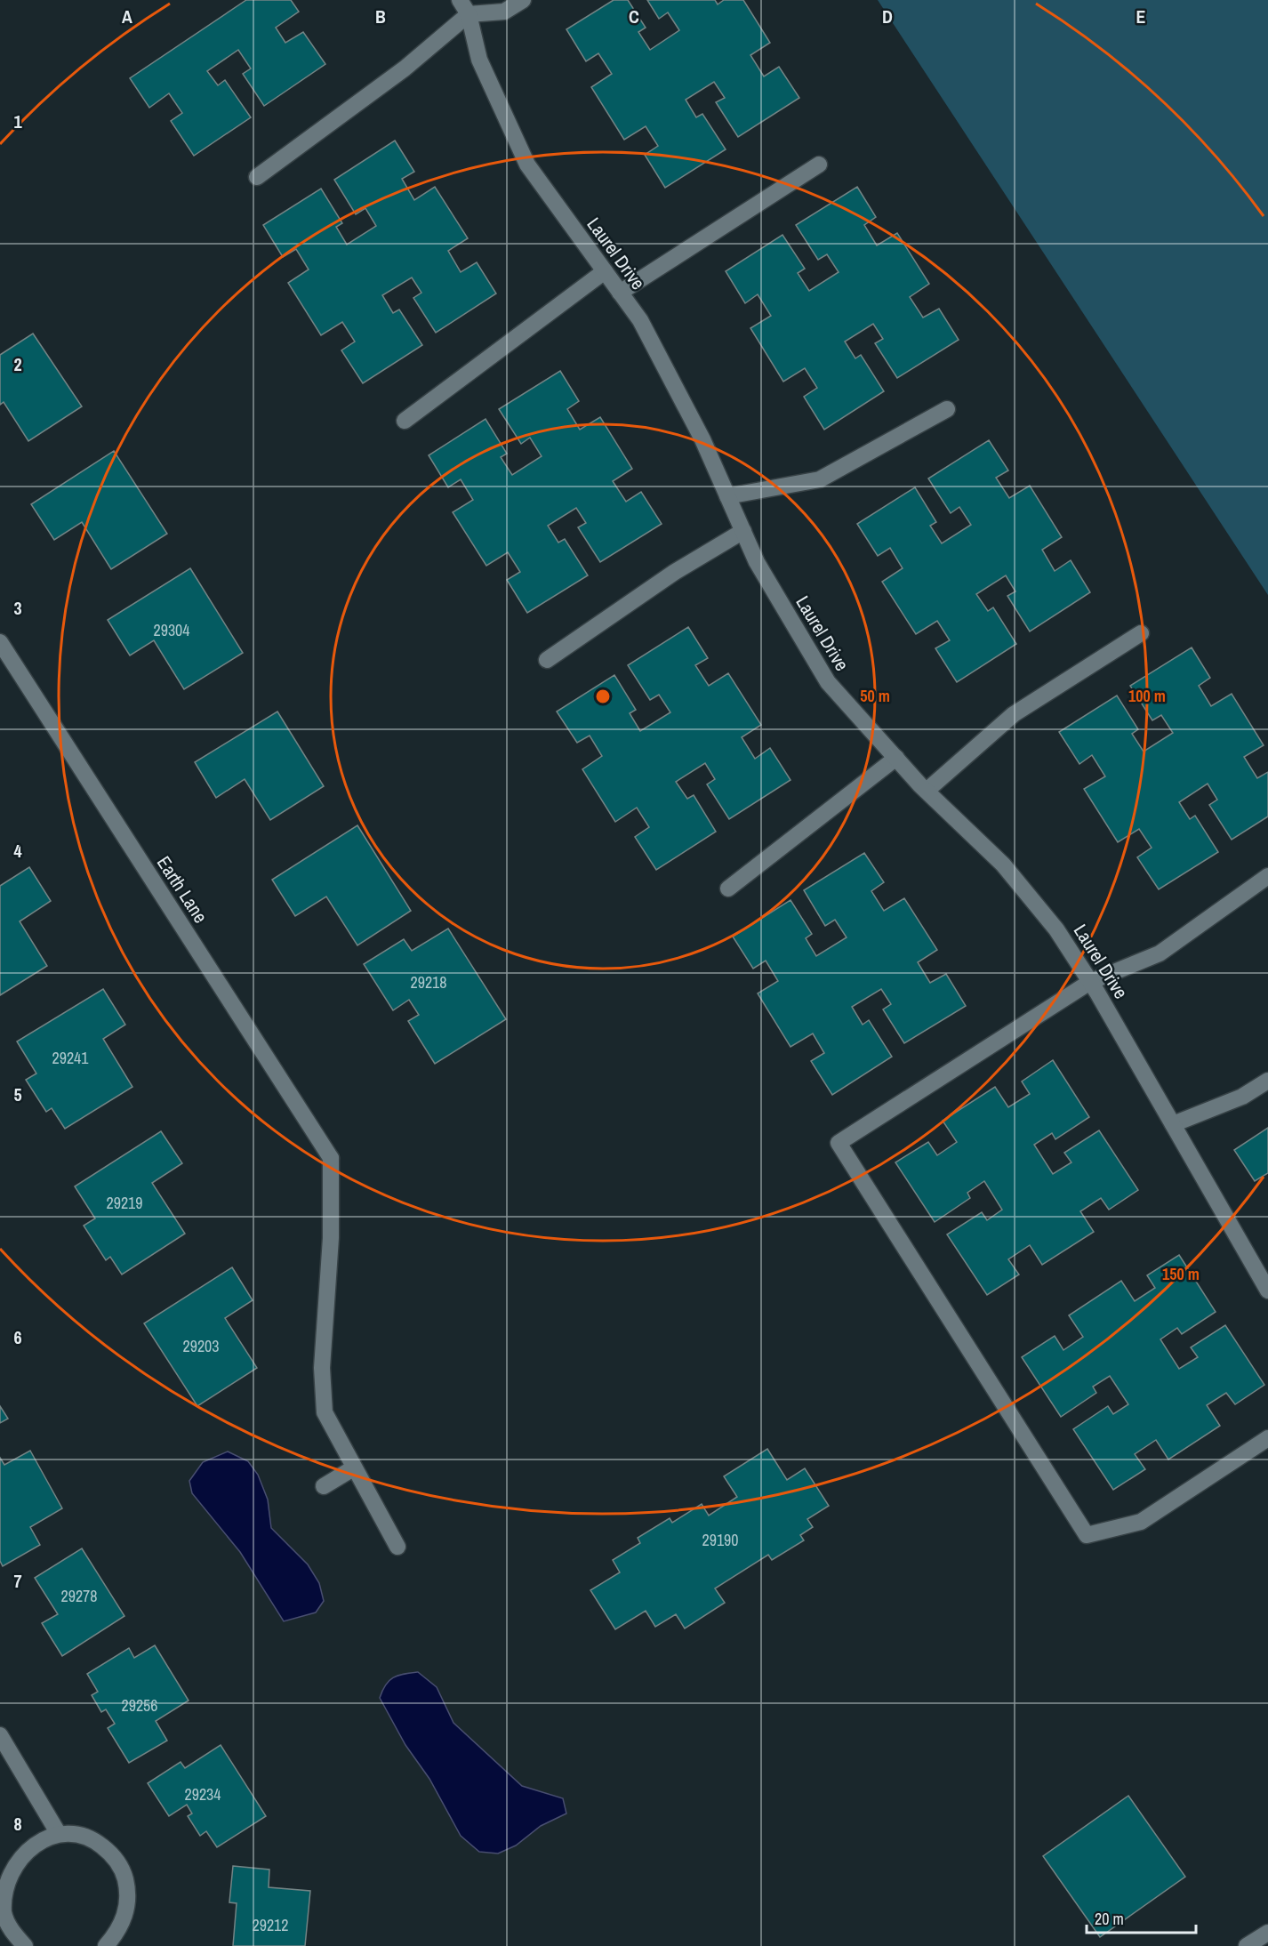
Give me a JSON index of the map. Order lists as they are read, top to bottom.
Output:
{
  "streets": {
    "street": ["Laurel Drive", "Earth Lane"]
  },
  "house_numbers": [
    "29304",
    "29218",
    "29241",
    "29219",
    "29203",
    "29190",
    "29278",
    "29256",
    "29234",
    "29212"
  ],
  "scale_bar": "20 m",
  "grid": {
    "columns": [
      "A",
      "B",
      "C",
      "D",
      "E"
    ],
    "rows": [
      "1",
      "2",
      "3",
      "4",
      "5",
      "6",
      "7",
      "8"
    ]
  },
  "rings": ["50 m", "100 m", "150 m"]
}
